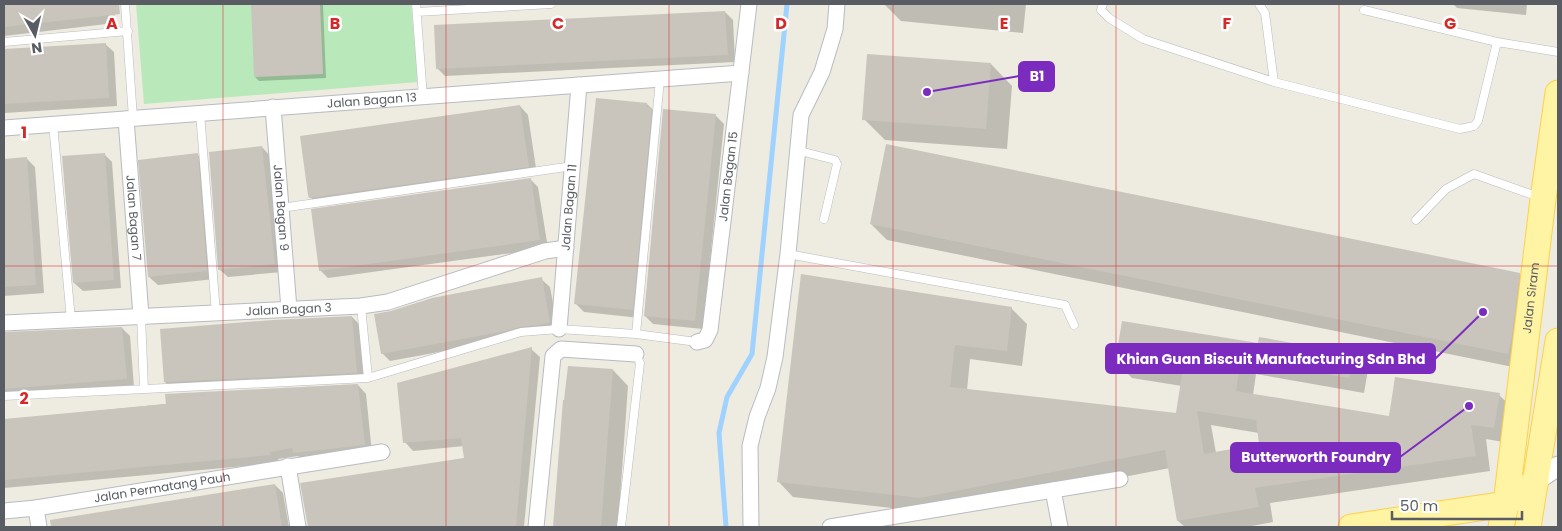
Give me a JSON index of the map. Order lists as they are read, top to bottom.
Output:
{
  "streets": {
    "main road": ["Jalan Siram"],
    "street": [
      "Jalan Bagan 13",
      "Jalan Bagan 15",
      "Jalan Bagan 11",
      "Jalan Bagan 9",
      "Jalan Bagan 7",
      "Jalan Bagan 3",
      "Jalan Permatang Pauh"
    ]
  },
  "crossings": [
    ["Jalan Bagan 13", "Jalan Bagan 15"],
    ["Jalan Bagan 13", "Jalan Bagan 11"],
    ["Jalan Bagan 13", "Jalan Bagan 9"],
    ["Jalan Bagan 13", "Jalan Bagan 7"],
    ["Jalan Bagan 11", "Jalan Bagan 3"],
    ["Jalan Bagan 9", "Jalan Bagan 3"],
    ["Jalan Bagan 7", "Jalan Bagan 3"]
  ],
  "places": ["B1", "Khian Guan Biscuit Manufacturing Sdn Bhd", "Butterworth Foundry"],
  "scale_bar": "50 m",
  "north": "bottom",
  "grid": {
    "columns": [
      "A",
      "B",
      "C",
      "D",
      "E",
      "F",
      "G"
    ],
    "rows": ["1", "2"]
  }
}
